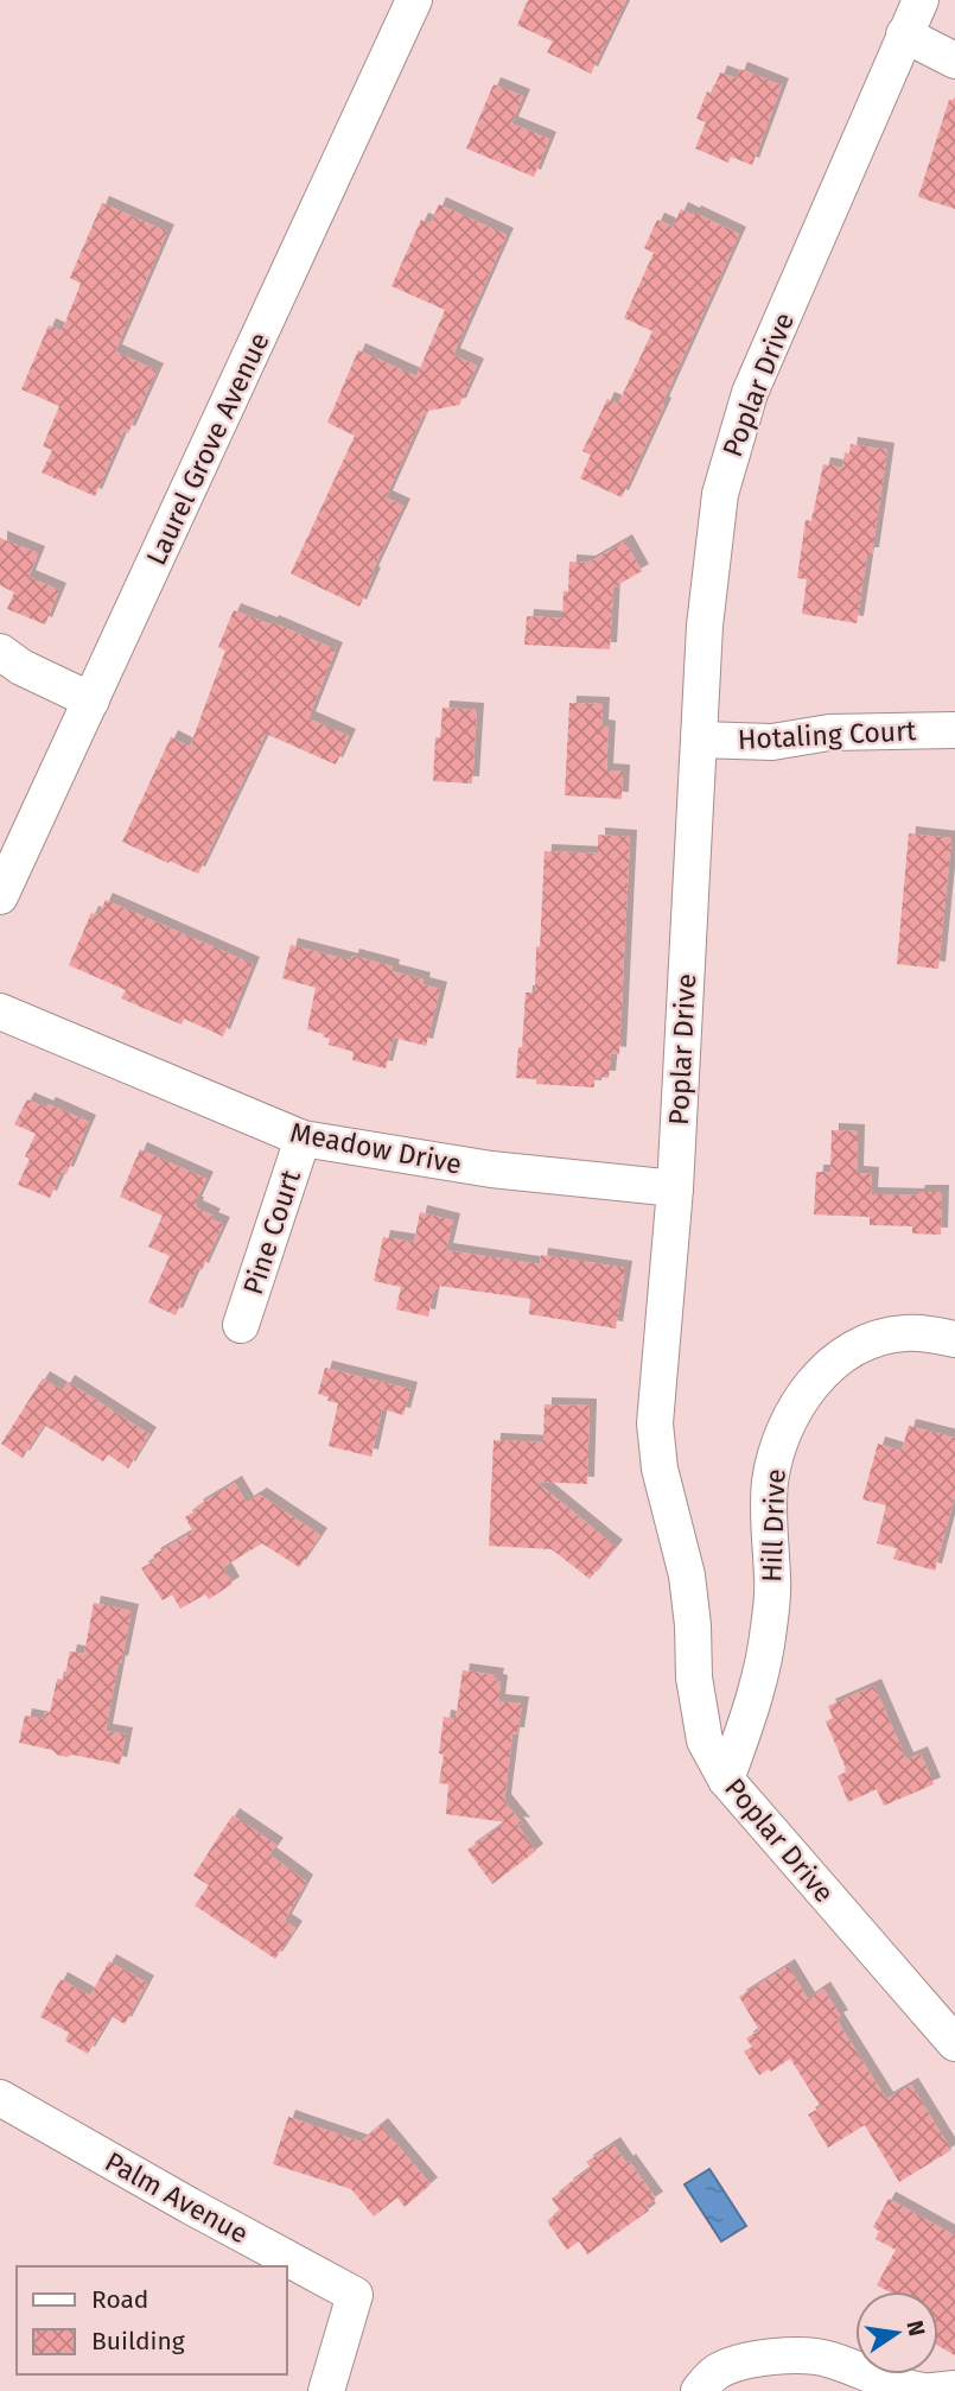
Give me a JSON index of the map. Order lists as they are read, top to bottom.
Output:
{
  "streets": {
    "street": [
      "Poplar Drive",
      "Laurel Grove Avenue",
      "Hotaling Court",
      "Meadow Drive",
      "Pine Court",
      "Hill Drive",
      "Palm Avenue"
    ]
  },
  "crossings": [
    ["Poplar Drive", "Hotaling Court"],
    ["Poplar Drive", "Meadow Drive"],
    ["Poplar Drive", "Hill Drive"],
    ["Meadow Drive", "Pine Court"]
  ],
  "legend": ["Road", "Building"],
  "north": "right"
}
